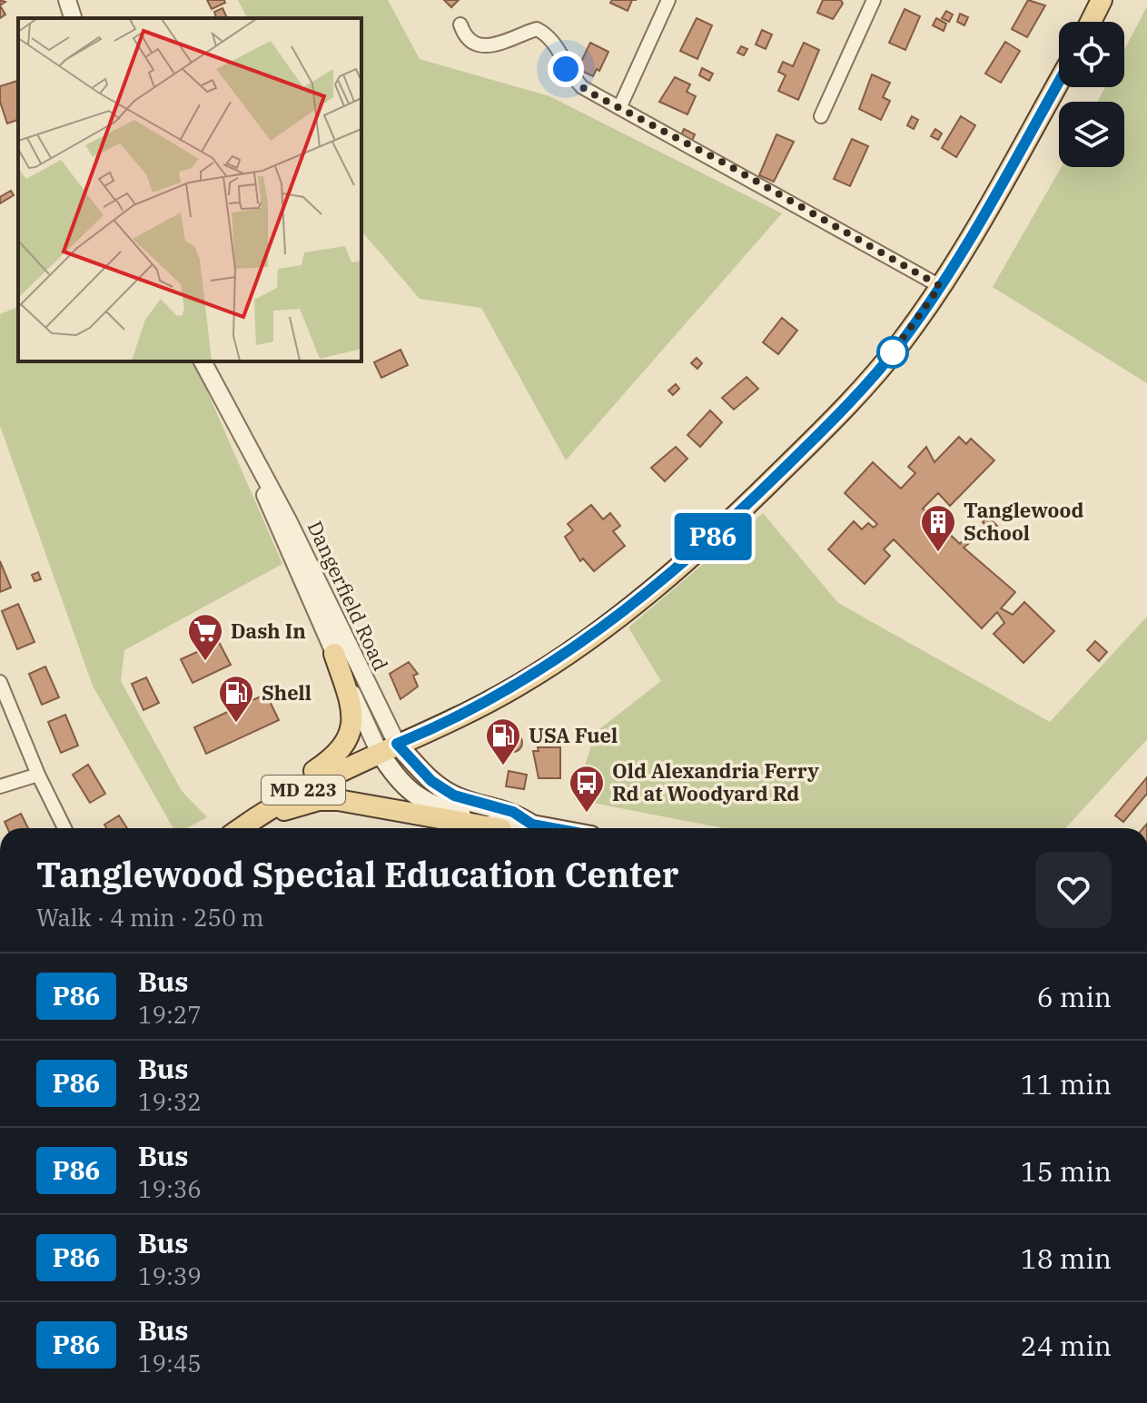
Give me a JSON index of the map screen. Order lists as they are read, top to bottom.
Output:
{
  "streets": {
    "main road": ["MD 223"],
    "street": ["Dangerfield Road"]
  },
  "crossings": [
    ["Dangerfield Road", "MD 223"]
  ],
  "places": {
    "building": ["Tanglewood School"],
    "supermarket": ["Dash In"],
    "fuel station": ["Shell", "USA Fuel"],
    "bus stop": ["Old Alexandria Ferry Rd at Woodyard Rd"]
  },
  "lines": ["bus line P86"],
  "page": {
    "on_map": "P86",
    "heading": ["Tanglewood Special Education Center", "Walk · 4 min · 250 m"],
    "list": [
      {
        "mark": "P86",
        "name": "Bus",
        "note": "19:27",
        "value": "6 min"
      },
      {
        "mark": "P86",
        "name": "Bus",
        "note": "19:32",
        "value": "11 min"
      },
      {
        "mark": "P86",
        "name": "Bus",
        "note": "19:36",
        "value": "15 min"
      },
      {
        "mark": "P86",
        "name": "Bus",
        "note": "19:39",
        "value": "18 min"
      },
      {
        "mark": "P86",
        "name": "Bus",
        "note": "19:45",
        "value": "24 min"
      }
    ]
  }
}
